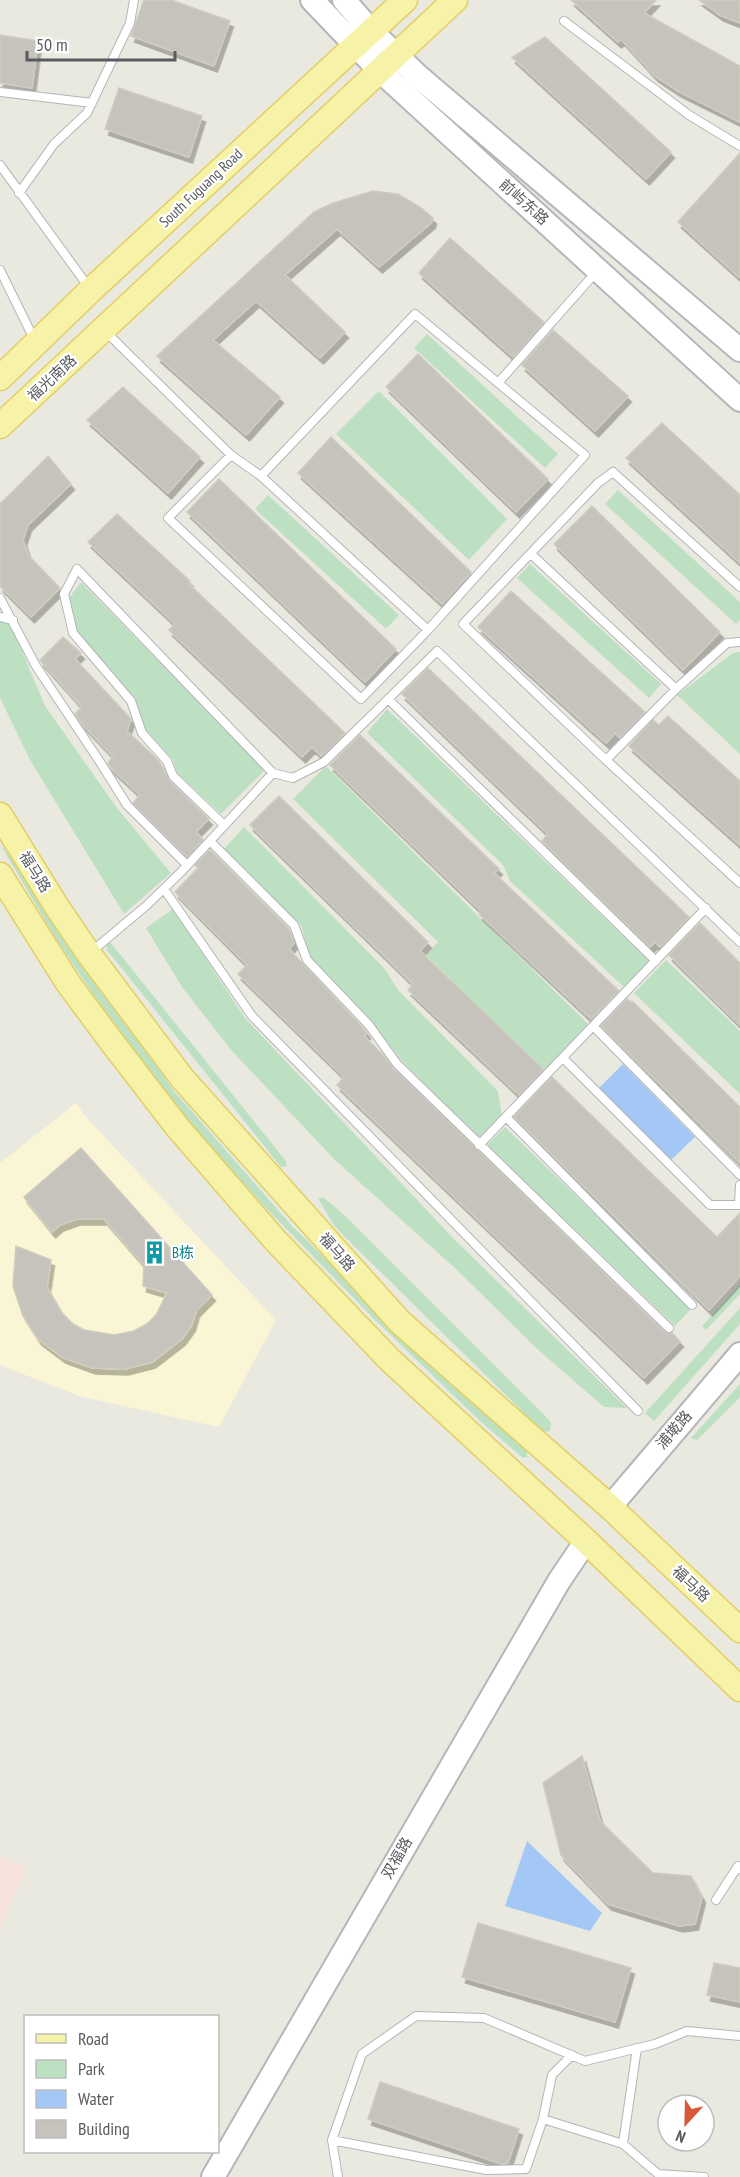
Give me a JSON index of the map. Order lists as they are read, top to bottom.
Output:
{
  "streets": {
    "main road": [
      "South Fuguang Road",
      "前屿东路",
      "福光南路",
      "福马路",
      "浦墘路",
      "双福路"
    ]
  },
  "crossings": [
    ["South Fuguang Road", "前屿东路"],
    ["福马路", "浦墘路"],
    ["福马路", "双福路"]
  ],
  "places": {
    "building": ["B栋"]
  },
  "legend": [
    "Road",
    "Park",
    "Water",
    "Building"
  ],
  "scale_bar": "50 m",
  "north": "bottom"
}
